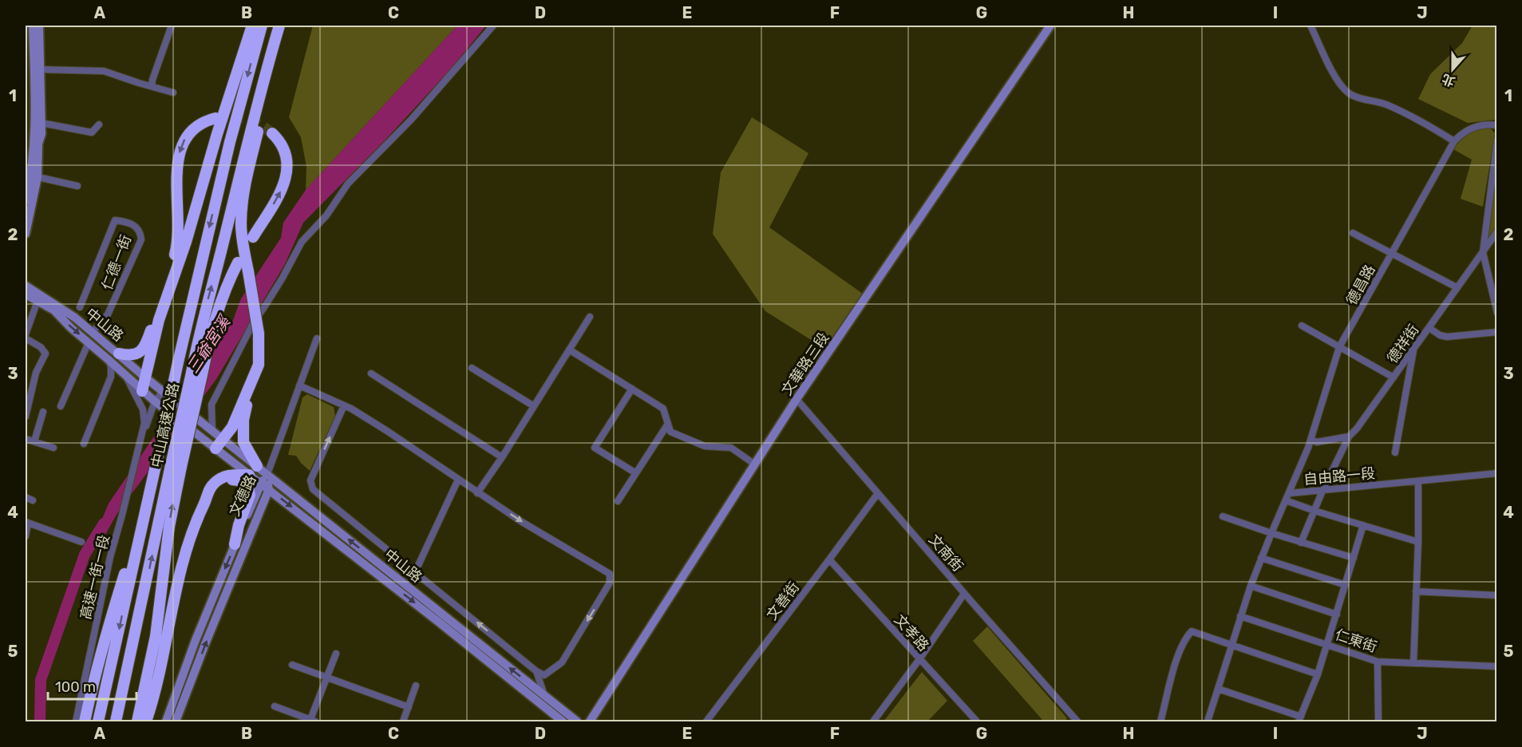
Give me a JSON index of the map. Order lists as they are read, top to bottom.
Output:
{
  "streets": {
    "highway": ["中山高速公路"],
    "main road": ["中山路", "文華路三段", "文德路"],
    "street": [
      "仁德一街",
      "德昌路",
      "德祥街",
      "自由路一段",
      "文南街",
      "高速一街一段",
      "文善街",
      "文孝路",
      "仁東街"
    ]
  },
  "crossings": [
    ["仁德一街", "中山路"],
    ["德昌路", "自由路一段"],
    ["中山路", "文德路"],
    ["中山路", "高速一街一段"],
    ["德祥街", "自由路一段"],
    ["文華路三段", "文南街"],
    ["自由路一段", "仁東街"],
    ["文南街", "文善街"],
    ["文善街", "文孝路"]
  ],
  "water": ["三爺宮溪"],
  "scale_bar": "100 m",
  "north": "bottom",
  "grid": {
    "columns": [
      "A",
      "B",
      "C",
      "D",
      "E",
      "F",
      "G",
      "H",
      "I",
      "J"
    ],
    "rows": [
      "1",
      "2",
      "3",
      "4",
      "5"
    ]
  }
}
